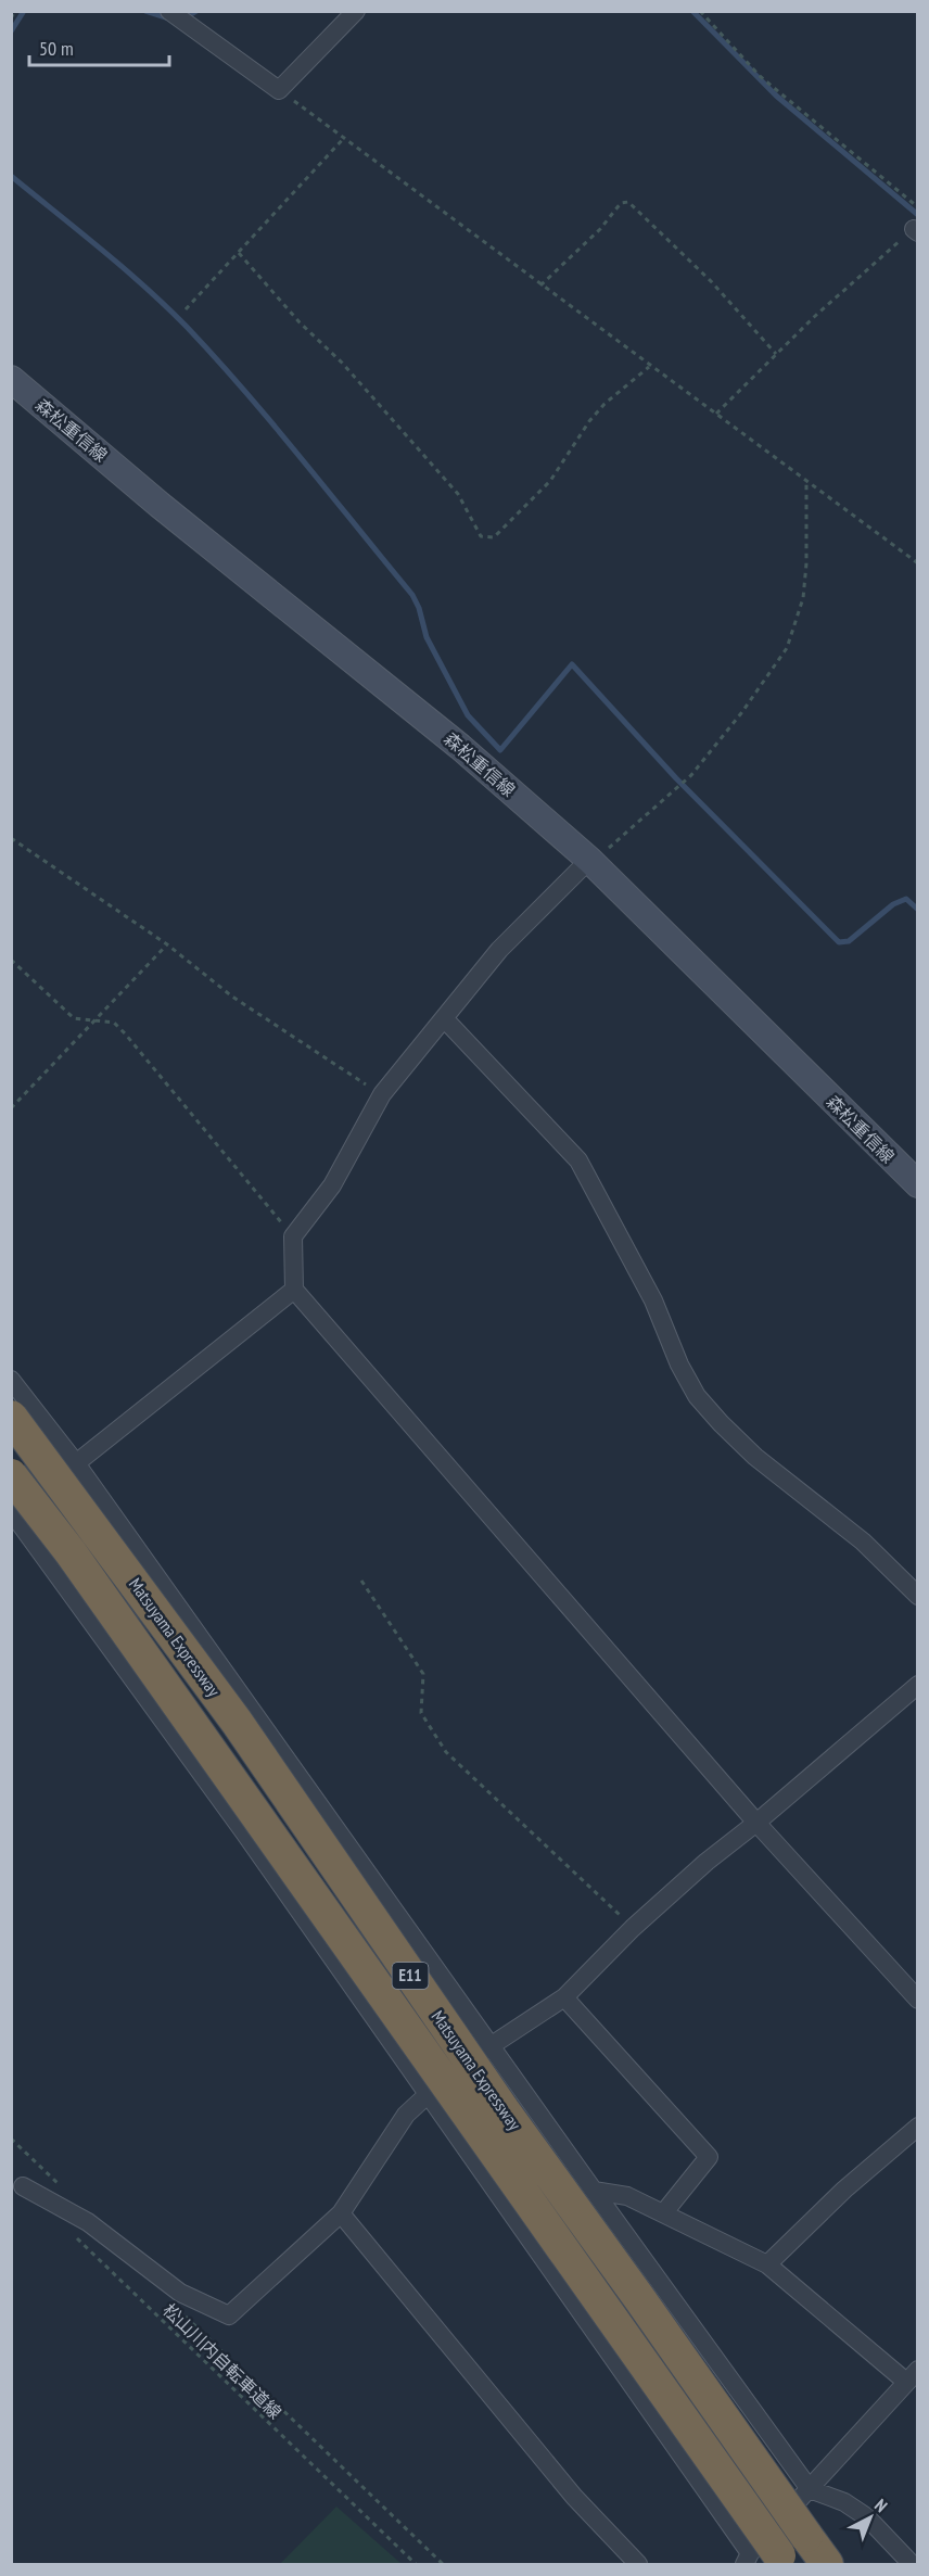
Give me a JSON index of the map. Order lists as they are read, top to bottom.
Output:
{
  "streets": {
    "highway": ["Matsuyama Expressway", "E11"],
    "main road": ["森松重信線"],
    "path": ["松山川内自転車道線"]
  },
  "scale_bar": "50 m",
  "north": "top right"
}
